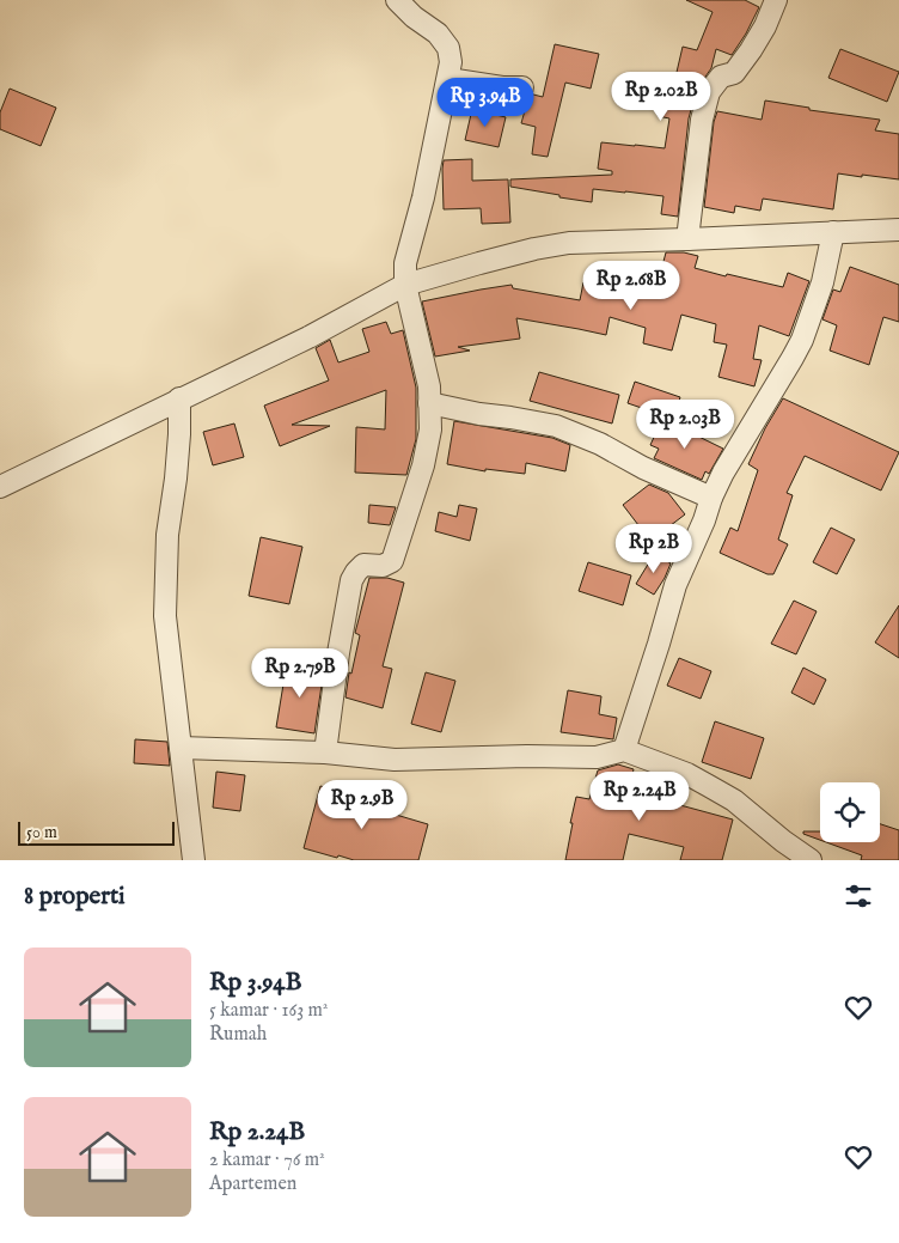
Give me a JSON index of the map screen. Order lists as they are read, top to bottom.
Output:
{
  "scale_bar": "50 m",
  "page": {
    "price": [
      "Rp 2.02B",
      "Rp 3.94B",
      "Rp 2.68B",
      "Rp 2.03B",
      "Rp 2B",
      "Rp 2.79B",
      "Rp 2.24B",
      "Rp 2.9B"
    ],
    "scale": "50 m",
    "heading": "8 properti",
    "list": [
      {
        "name": "Rp 3.94B",
        "note": "5 kamar · 163 m² · Rumah"
      },
      {
        "name": "Rp 2.24B",
        "note": "2 kamar · 76 m² · Apartemen"
      }
    ]
  }
}
